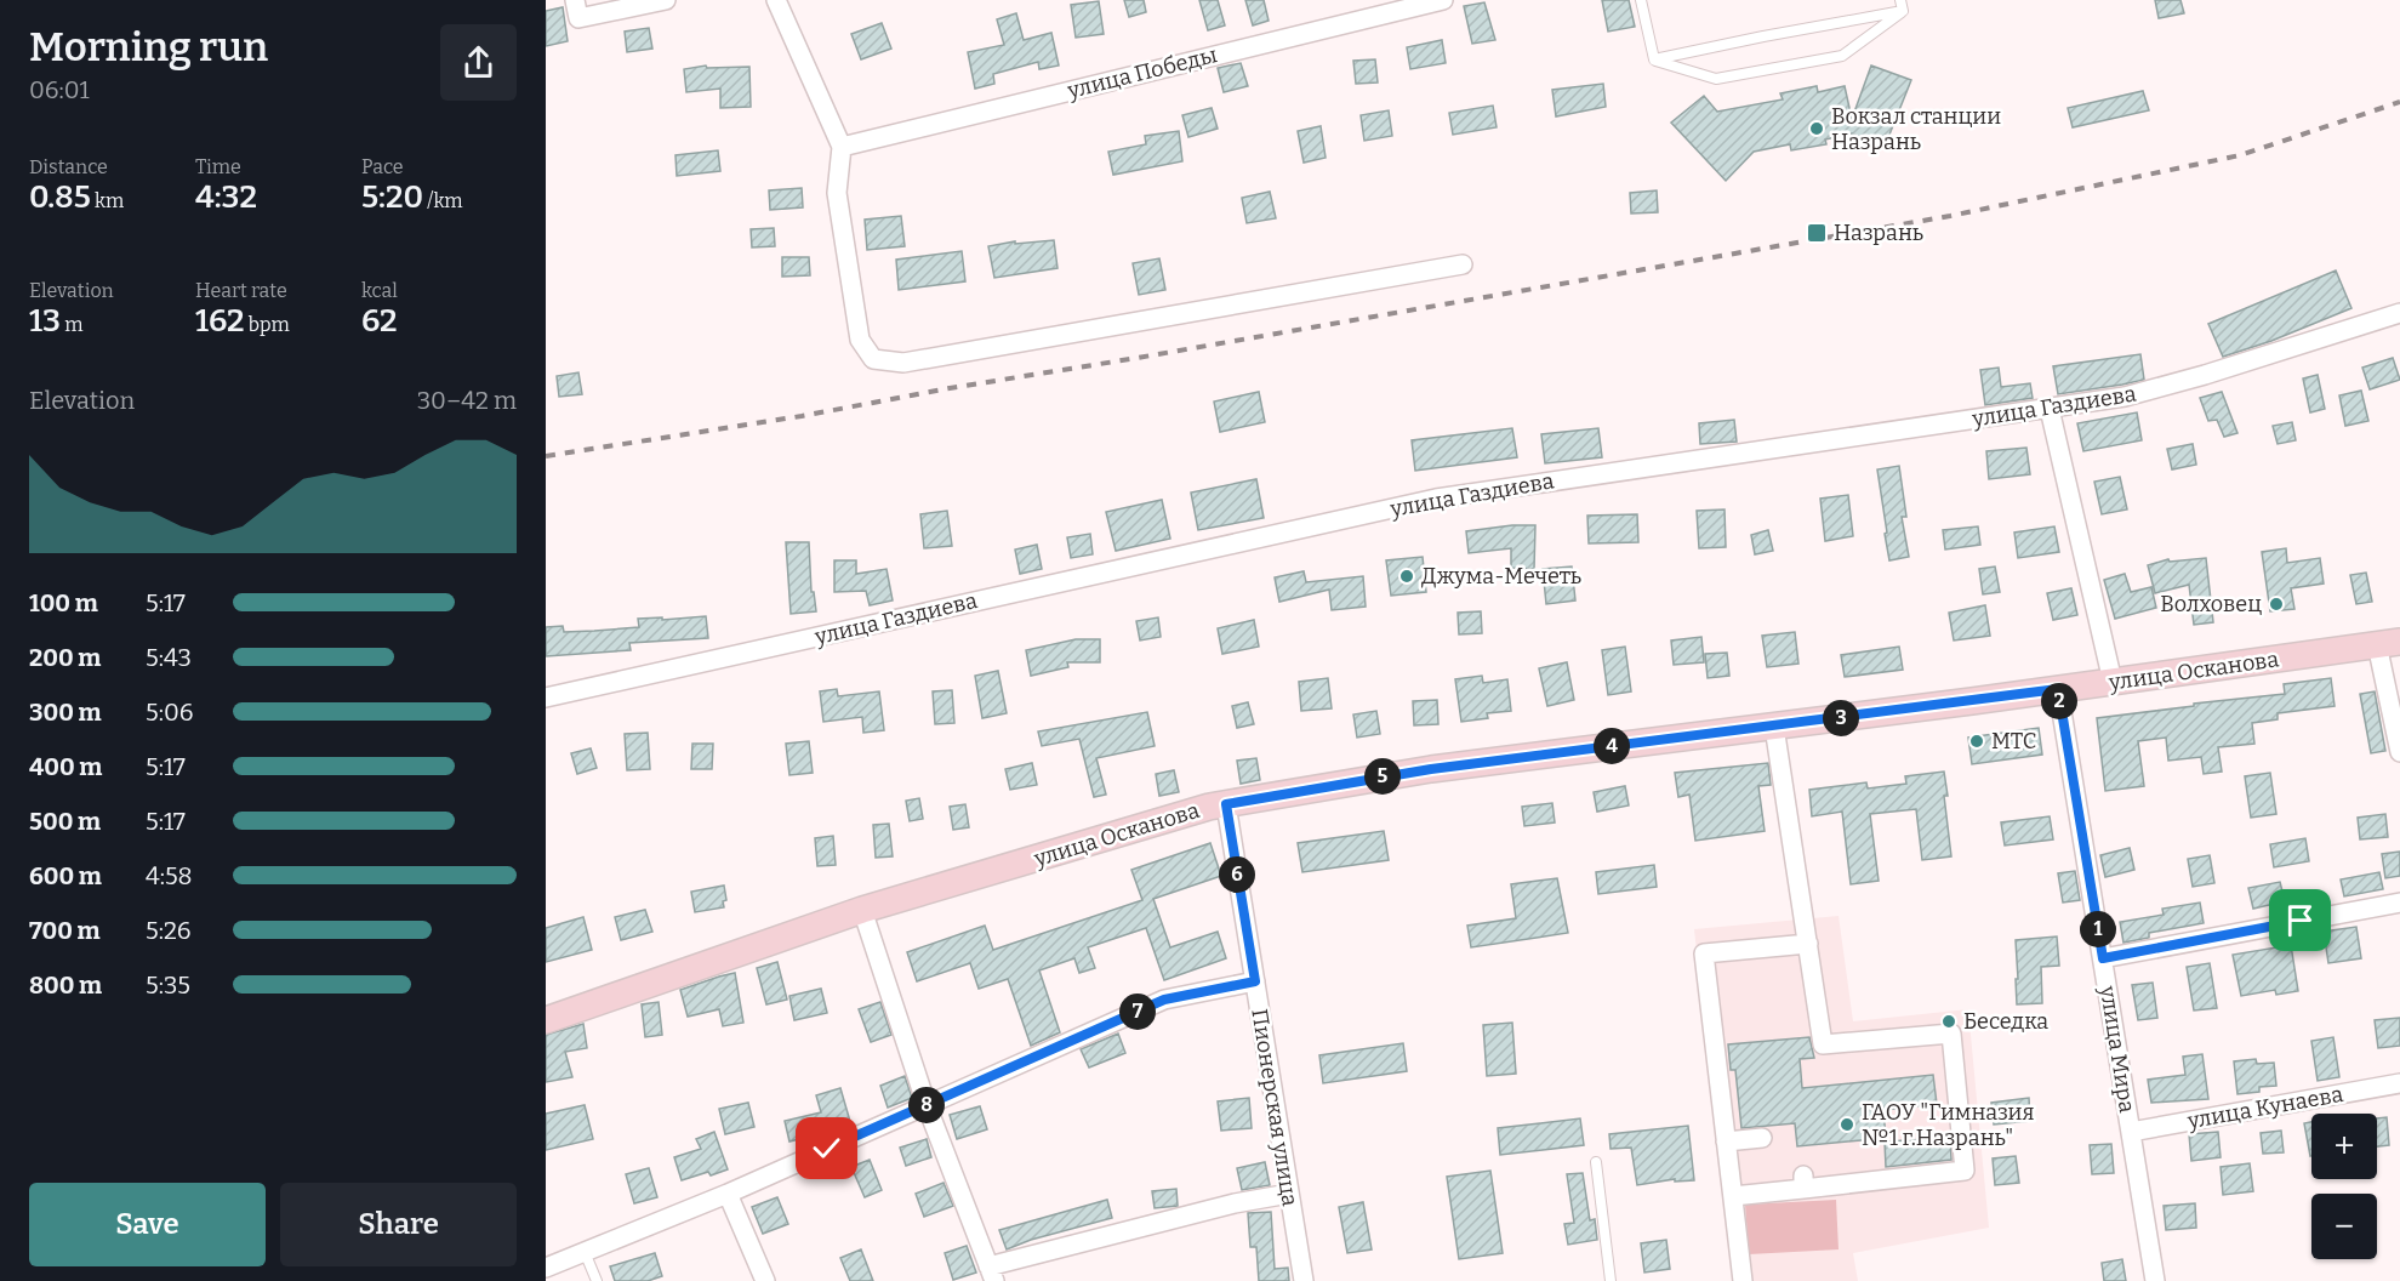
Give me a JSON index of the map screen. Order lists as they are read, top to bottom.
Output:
{
  "streets": {
    "main road": ["улица Осканова"],
    "street": [
      "улица Победы",
      "улица Газдиева",
      "улица Мира",
      "Пионерская улица",
      "улица Кунаева"
    ]
  },
  "crossings": [
    ["улица Осканова", "улица Мира"],
    ["улица Осканова", "Пионерская улица"],
    ["улица Мира", "улица Кунаева"]
  ],
  "places": {
    "other": [
      "Вокзал станции Назрань",
      "Джума-Мечеть",
      "Волховец",
      "МТС",
      "Беседка",
      "ГАОУ \"Гимназия №1 г.Назрань\""
    ],
    "transit": ["Назрань"]
  },
  "page": {
    "heading": ["Morning run", "06:01"],
    "stats": [
      ["Distance", "0.85 km"],
      ["Time", "4:32"],
      ["Pace", "5:20 /km"],
      ["Elevation", "13 m"],
      ["Heart rate", "162 bpm"],
      ["kcal", "62"]
    ],
    "chart": ["Elevation", "30–42 m"],
    "list": [
      {
        "name": "100 m",
        "note": "5:17"
      },
      {
        "name": "200 m",
        "note": "5:43"
      },
      {
        "name": "300 m",
        "note": "5:06"
      },
      {
        "name": "400 m",
        "note": "5:17"
      },
      {
        "name": "500 m",
        "note": "5:17"
      },
      {
        "name": "600 m",
        "note": "4:58"
      },
      {
        "name": "700 m",
        "note": "5:26"
      },
      {
        "name": "800 m",
        "note": "5:35"
      }
    ],
    "pins": [
      "2",
      "3",
      "4",
      "5",
      "6",
      "1",
      "7",
      "8"
    ],
    "map_buttons": ["+", "−"],
    "buttons": ["Save", "Share"]
  }
}
